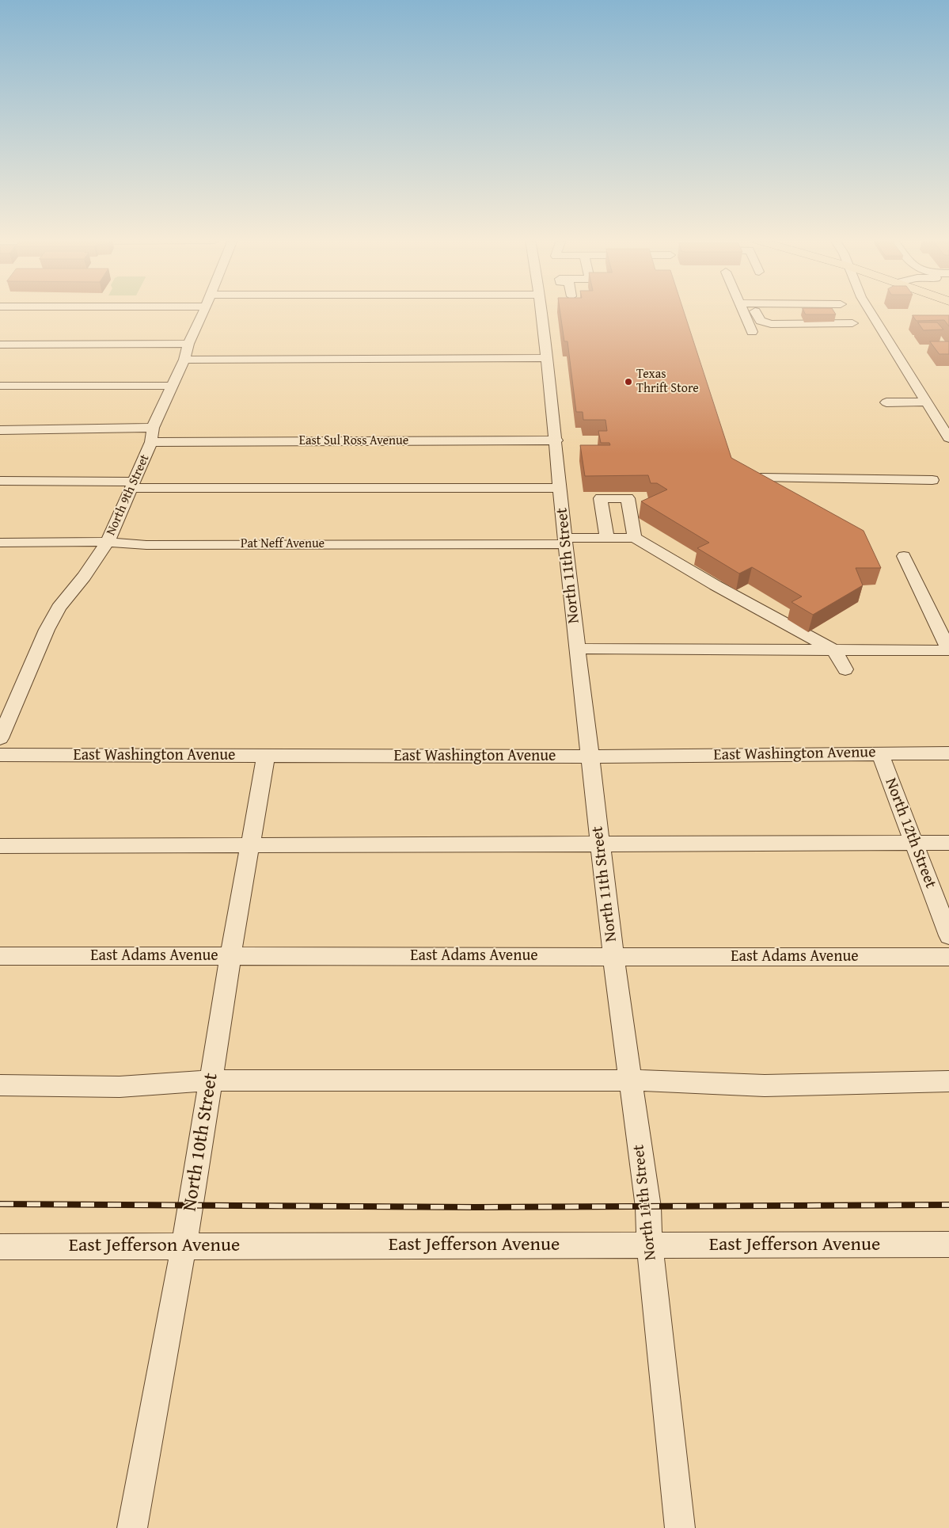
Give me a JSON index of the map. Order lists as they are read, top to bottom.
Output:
{
  "streets": {
    "street": [
      "East Sul Ross Avenue",
      "North 9th Street",
      "Pat Neff Avenue",
      "North 11th Street",
      "East Washington Avenue",
      "North 12th Street",
      "East Adams Avenue",
      "North 10th Street",
      "East Jefferson Avenue"
    ]
  },
  "crossings": [
    ["East Sul Ross Avenue", "North 9th Street"],
    ["East Sul Ross Avenue", "North 11th Street"],
    ["North 9th Street", "Pat Neff Avenue"],
    ["Pat Neff Avenue", "North 11th Street"],
    ["North 11th Street", "East Washington Avenue"],
    ["North 11th Street", "East Adams Avenue"],
    ["North 11th Street", "East Jefferson Avenue"],
    ["East Washington Avenue", "North 12th Street"],
    ["East Washington Avenue", "North 10th Street"],
    ["East Adams Avenue", "North 10th Street"],
    ["North 10th Street", "East Jefferson Avenue"]
  ],
  "places": ["Texas Thrift Store"]
}
